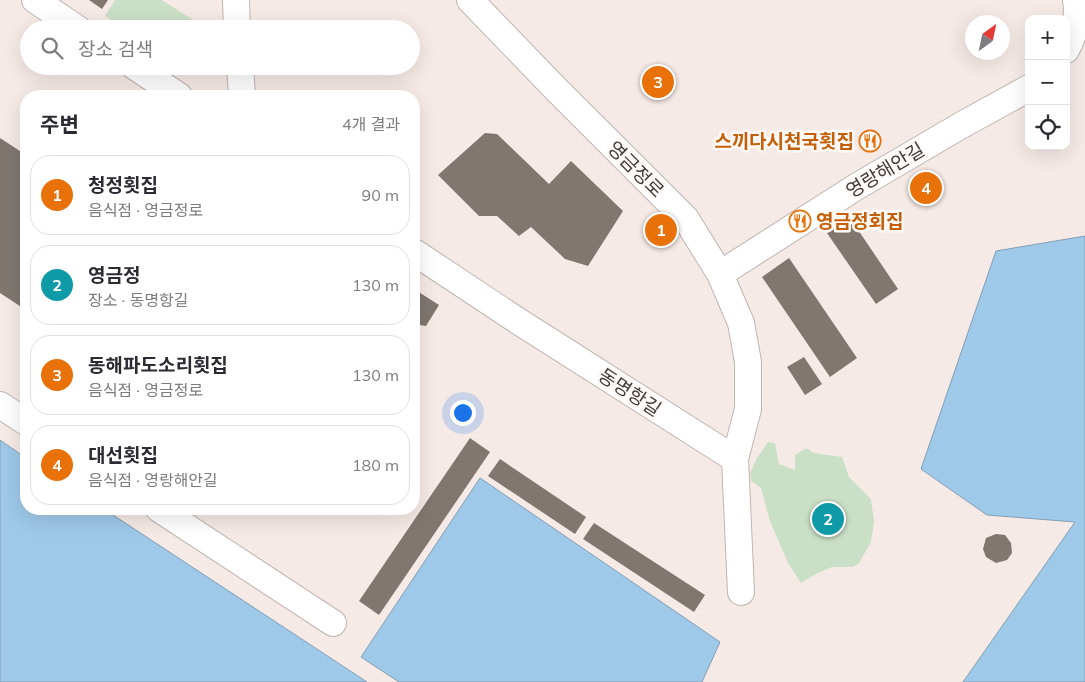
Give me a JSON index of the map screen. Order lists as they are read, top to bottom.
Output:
{
  "streets": {
    "street": ["영금정로", "영랑해안길", "동명항길"]
  },
  "crossings": [
    ["영금정로", "영랑해안길"],
    ["영금정로", "동명항길"]
  ],
  "places": {
    "restaurant": ["스끼다시천국횟집", "영금정회집"]
  },
  "north": "top right",
  "page": {
    "map_buttons": ["+", "−"],
    "search": "장소 검색",
    "pins": [
      "3",
      "4",
      "1",
      "2"
    ],
    "heading": ["주변", "4개 결과"],
    "list": [
      {
        "mark": "1",
        "name": "청정횟집",
        "note": "음식점 · 영금정로",
        "value": "90 m"
      },
      {
        "mark": "2",
        "name": "영금정",
        "note": "장소 · 동명항길",
        "value": "130 m"
      },
      {
        "mark": "3",
        "name": "동해파도소리횟집",
        "note": "음식점 · 영금정로",
        "value": "130 m"
      },
      {
        "mark": "4",
        "name": "대선횟집",
        "note": "음식점 · 영랑해안길",
        "value": "180 m"
      }
    ]
  }
}
